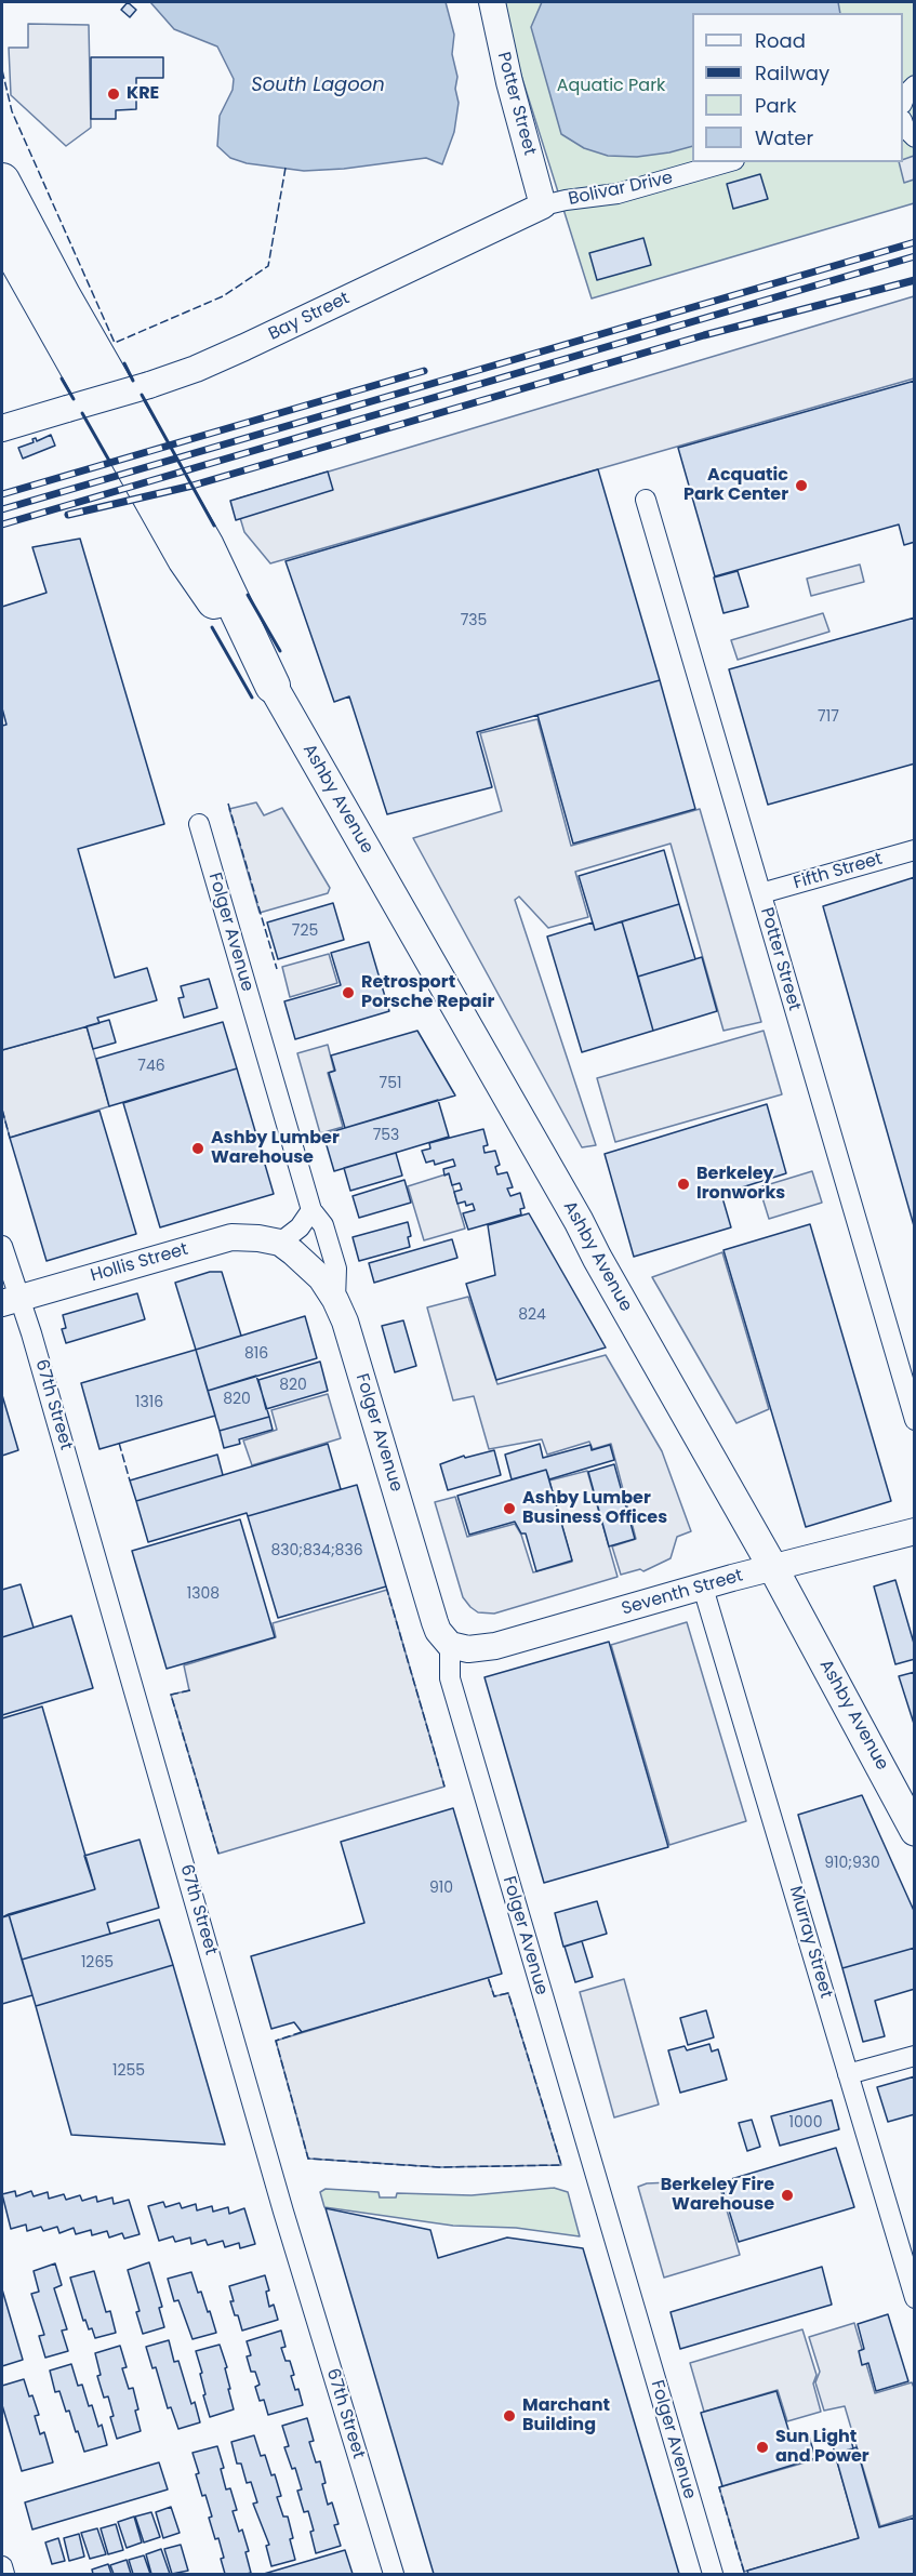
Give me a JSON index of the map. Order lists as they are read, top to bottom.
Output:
{
  "streets": {
    "main road": ["Ashby Avenue"],
    "street": [
      "Potter Street",
      "Bolivar Drive",
      "Bay Street",
      "Fifth Street",
      "Folger Avenue",
      "Hollis Street",
      "67th Street",
      "Seventh Street",
      "Murray Street"
    ]
  },
  "crossings": [
    ["Potter Street", "Bolivar Drive"],
    ["Potter Street", "Bay Street"],
    ["Potter Street", "Fifth Street"],
    ["Bolivar Drive", "Bay Street"],
    ["Ashby Avenue", "Seventh Street"],
    ["Folger Avenue", "Hollis Street"],
    ["Folger Avenue", "Seventh Street"],
    ["Hollis Street", "67th Street"],
    ["Seventh Street", "Murray Street"]
  ],
  "water": ["South Lagoon"],
  "parks": ["Aquatic Park"],
  "places": [
    "KRE",
    "Acquatic Park Center",
    "Retrosport Porsche Repair",
    "Ashby Lumber Warehouse",
    "Berkeley Ironworks",
    "Ashby Lumber Business Offices",
    "Berkeley Fire Warehouse",
    "Marchant Building",
    "Sun Light and Power"
  ],
  "house_numbers": [
    "735",
    "717",
    "725",
    "746",
    "751",
    "753",
    "824",
    "816",
    "820",
    "820",
    "1316",
    "830;834;836",
    "1308",
    "910;930",
    "910",
    "1265",
    "1255",
    "1000"
  ],
  "legend": [
    "Road",
    "Railway",
    "Park",
    "Water"
  ]
}
